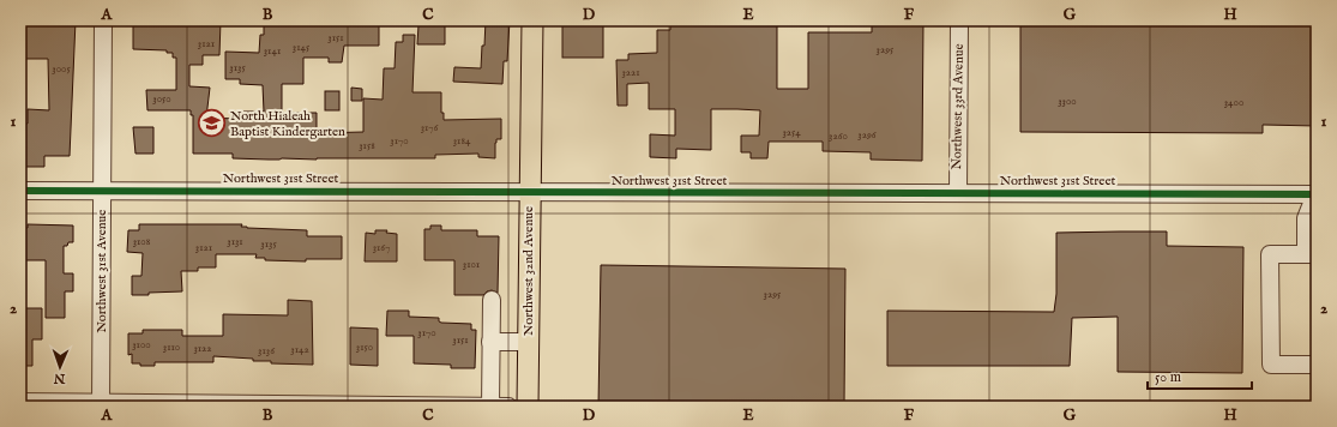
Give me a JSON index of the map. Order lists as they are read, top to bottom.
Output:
{
  "streets": {
    "main road": ["Northwest 32nd Avenue"],
    "street": ["Northwest 33rd Avenue", "Northwest 31st Street", "Northwest 31st Avenue"]
  },
  "crossings": [
    ["Northwest 33rd Avenue", "Northwest 31st Street"],
    ["Northwest 31st Street", "Northwest 31st Avenue"],
    ["Northwest 31st Street", "Northwest 32nd Avenue"]
  ],
  "places": {
    "school or university": ["North Hialeah Baptist Kindergarten"]
  },
  "house_numbers": [
    "3151",
    "3121",
    "3145",
    "3295",
    "3141",
    "3135",
    "3005",
    "3221",
    "3050",
    "3300",
    "3400",
    "3176",
    "3254",
    "3296",
    "3260",
    "3170",
    "3184",
    "3158",
    "3108",
    "3131",
    "3135",
    "3121",
    "3167",
    "3101",
    "3295",
    "3170",
    "3151",
    "3100",
    "3110",
    "3150",
    "3122",
    "3142",
    "3136"
  ],
  "scale_bar": "50 m",
  "north": "bottom",
  "grid": {
    "columns": [
      "A",
      "B",
      "C",
      "D",
      "E",
      "F",
      "G",
      "H"
    ],
    "rows": ["1", "2"]
  }
}
